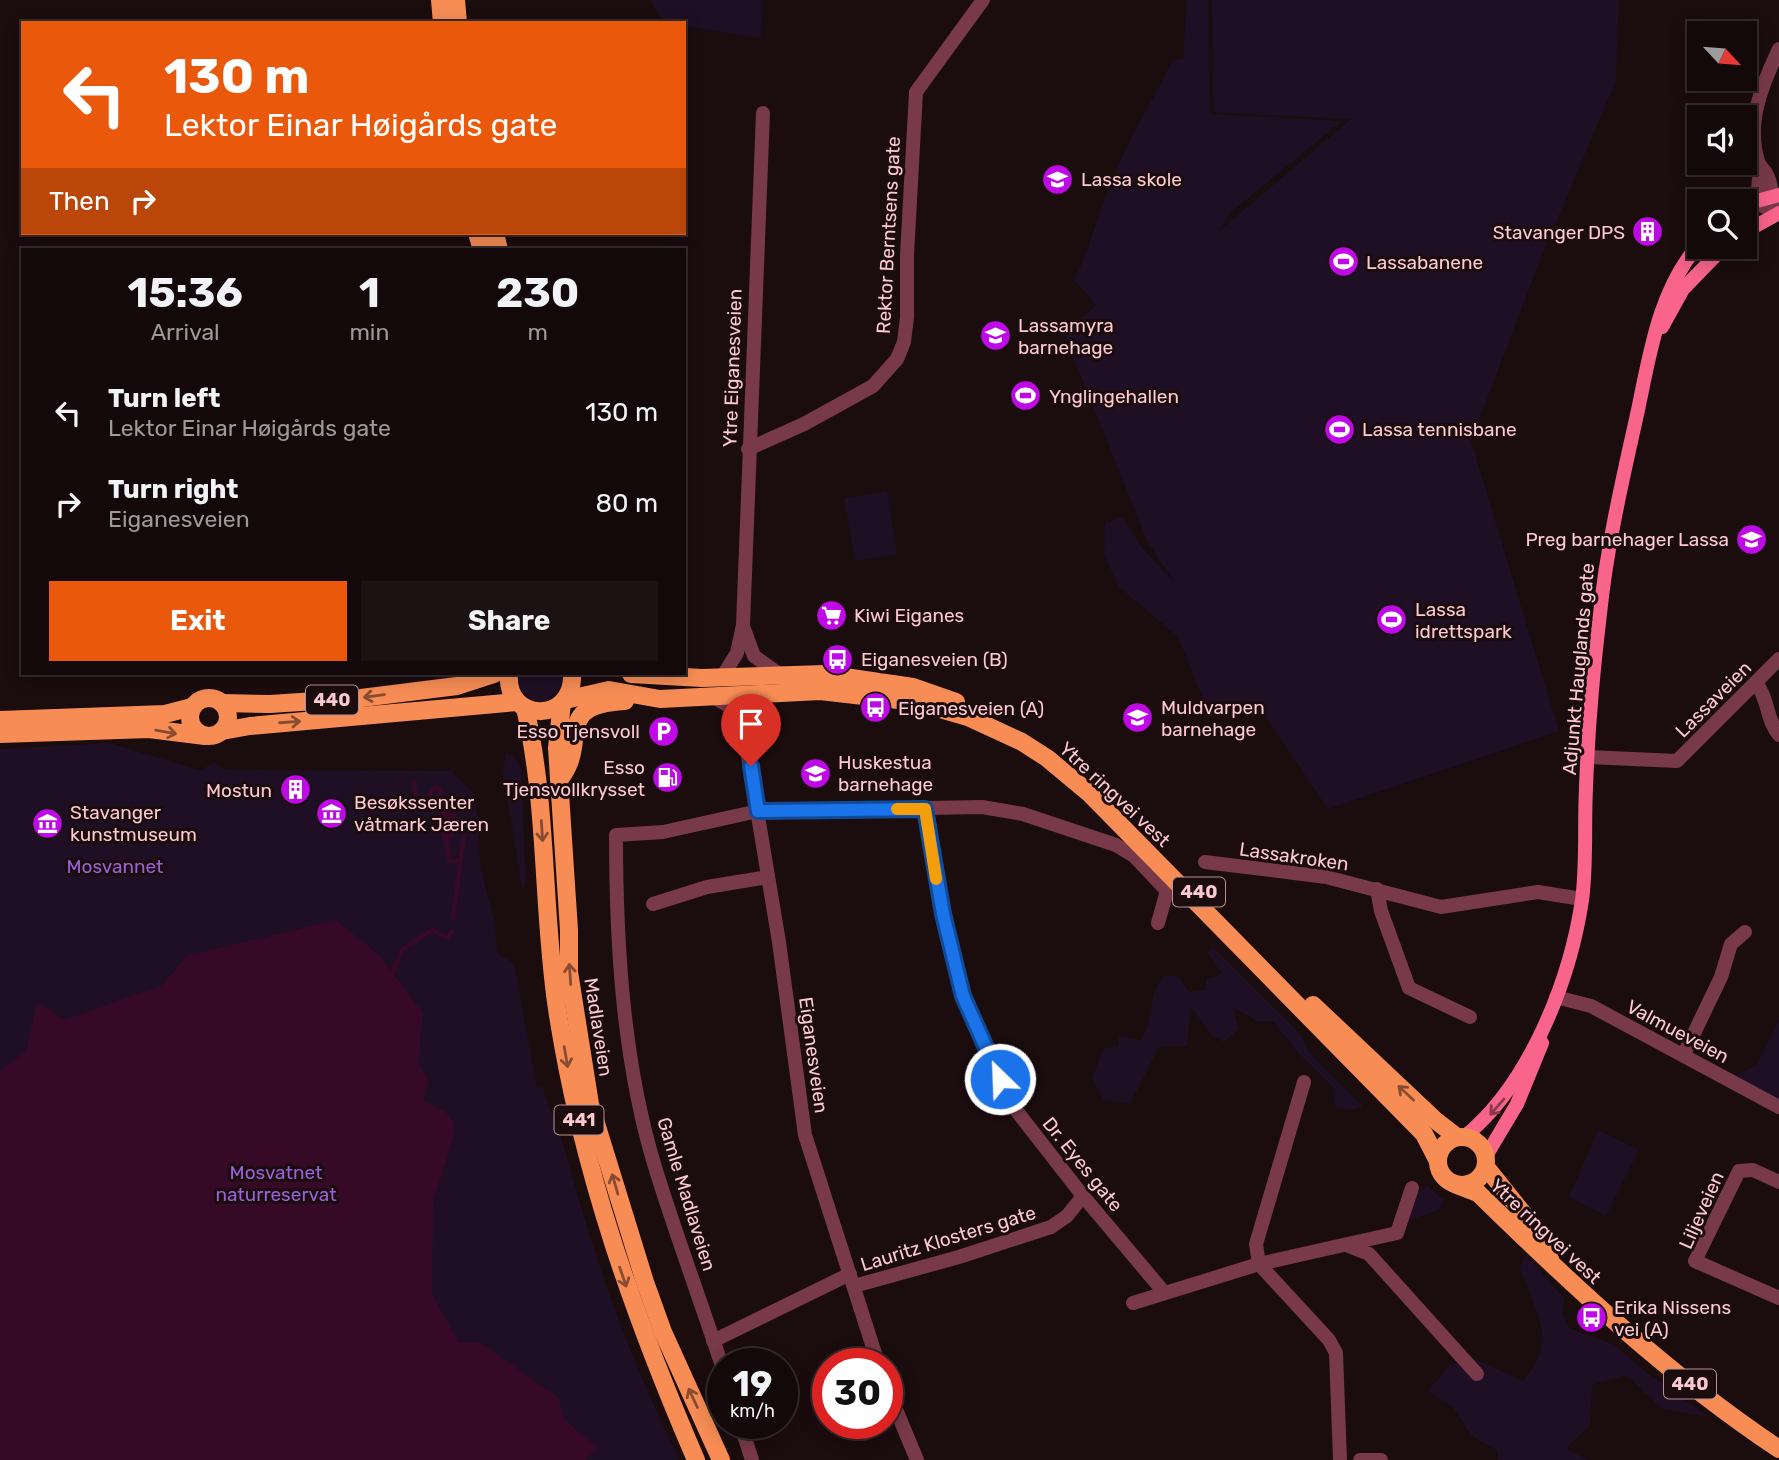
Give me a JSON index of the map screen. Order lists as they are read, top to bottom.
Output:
{
  "streets": {
    "main road": [
      "Adjunkt Hauglands gate",
      "440",
      "Ytre ringvei vest",
      "Madlaveien",
      "441"
    ],
    "street": [
      "Rektor Berntsens gate",
      "Ytre Eiganesveien",
      "Lassaveien",
      "Lassakroken",
      "Valmueveien",
      "Eiganesveien",
      "Dr. Eyes gate",
      "Gamle Madlaveien",
      "Liljeveien",
      "Lauritz Klosters gate"
    ]
  },
  "crossings": [
    ["Rektor Berntsens gate", "Ytre Eiganesveien"],
    ["Ytre Eiganesveien", "Ytre ringvei vest"],
    ["Adjunkt Hauglands gate", "Lassaveien"],
    ["Adjunkt Hauglands gate", "440"],
    ["Adjunkt Hauglands gate", "Ytre ringvei vest"],
    ["Adjunkt Hauglands gate", "Lassakroken"],
    ["Adjunkt Hauglands gate", "Valmueveien"],
    ["440", "Ytre ringvei vest"],
    ["440", "Madlaveien"],
    ["440", "441"],
    ["Ytre ringvei vest", "Madlaveien"],
    ["Ytre ringvei vest", "Eiganesveien"],
    ["Ytre ringvei vest", "441"],
    ["Madlaveien", "441"],
    ["Eiganesveien", "Gamle Madlaveien"],
    ["Eiganesveien", "Lauritz Klosters gate"],
    ["Dr. Eyes gate", "Lauritz Klosters gate"],
    ["Gamle Madlaveien", "Lauritz Klosters gate"]
  ],
  "parks": ["Mosvannet", "Mosvatnet naturreservat"],
  "places": {
    "school or university": [
      "Lassa skole",
      "Lassamyra barnehage",
      "Preg barnehager Lassa",
      "Muldvarpen barnehage",
      "Huskestua barnehage"
    ],
    "building": ["Stavanger DPS", "Mostun"],
    "sports": [
      "Lassabanene",
      "Ynglingehallen",
      "Lassa tennisbane",
      "Lassa idrettspark"
    ],
    "supermarket": ["Kiwi Eiganes"],
    "bus stop": ["Eiganesveien (B)", "Eiganesveien (A)", "Erika Nissens vei (A)"],
    "parking": ["Esso Tjensvoll"],
    "fuel station": ["Esso Tjensvollkrysset"],
    "museum": ["Besøkssenter våtmark Jæren", "Stavanger kunstmuseum"]
  },
  "north": "bottom right",
  "page": {
    "turn": ["130 m", "Lektor Einar Høigårds gate"],
    "then": "Then",
    "eta": [
      "15:36",
      "Arrival",
      "1",
      "min",
      "230",
      "m"
    ],
    "list": [
      {
        "name": "Turn left",
        "note": "Lektor Einar Høigårds gate",
        "value": "130 m"
      },
      {
        "name": "Turn right",
        "note": "Eiganesveien",
        "value": "80 m"
      }
    ],
    "buttons": ["Exit", "Share"],
    "speed": "19 km/h",
    "limit": "30"
  }
}
